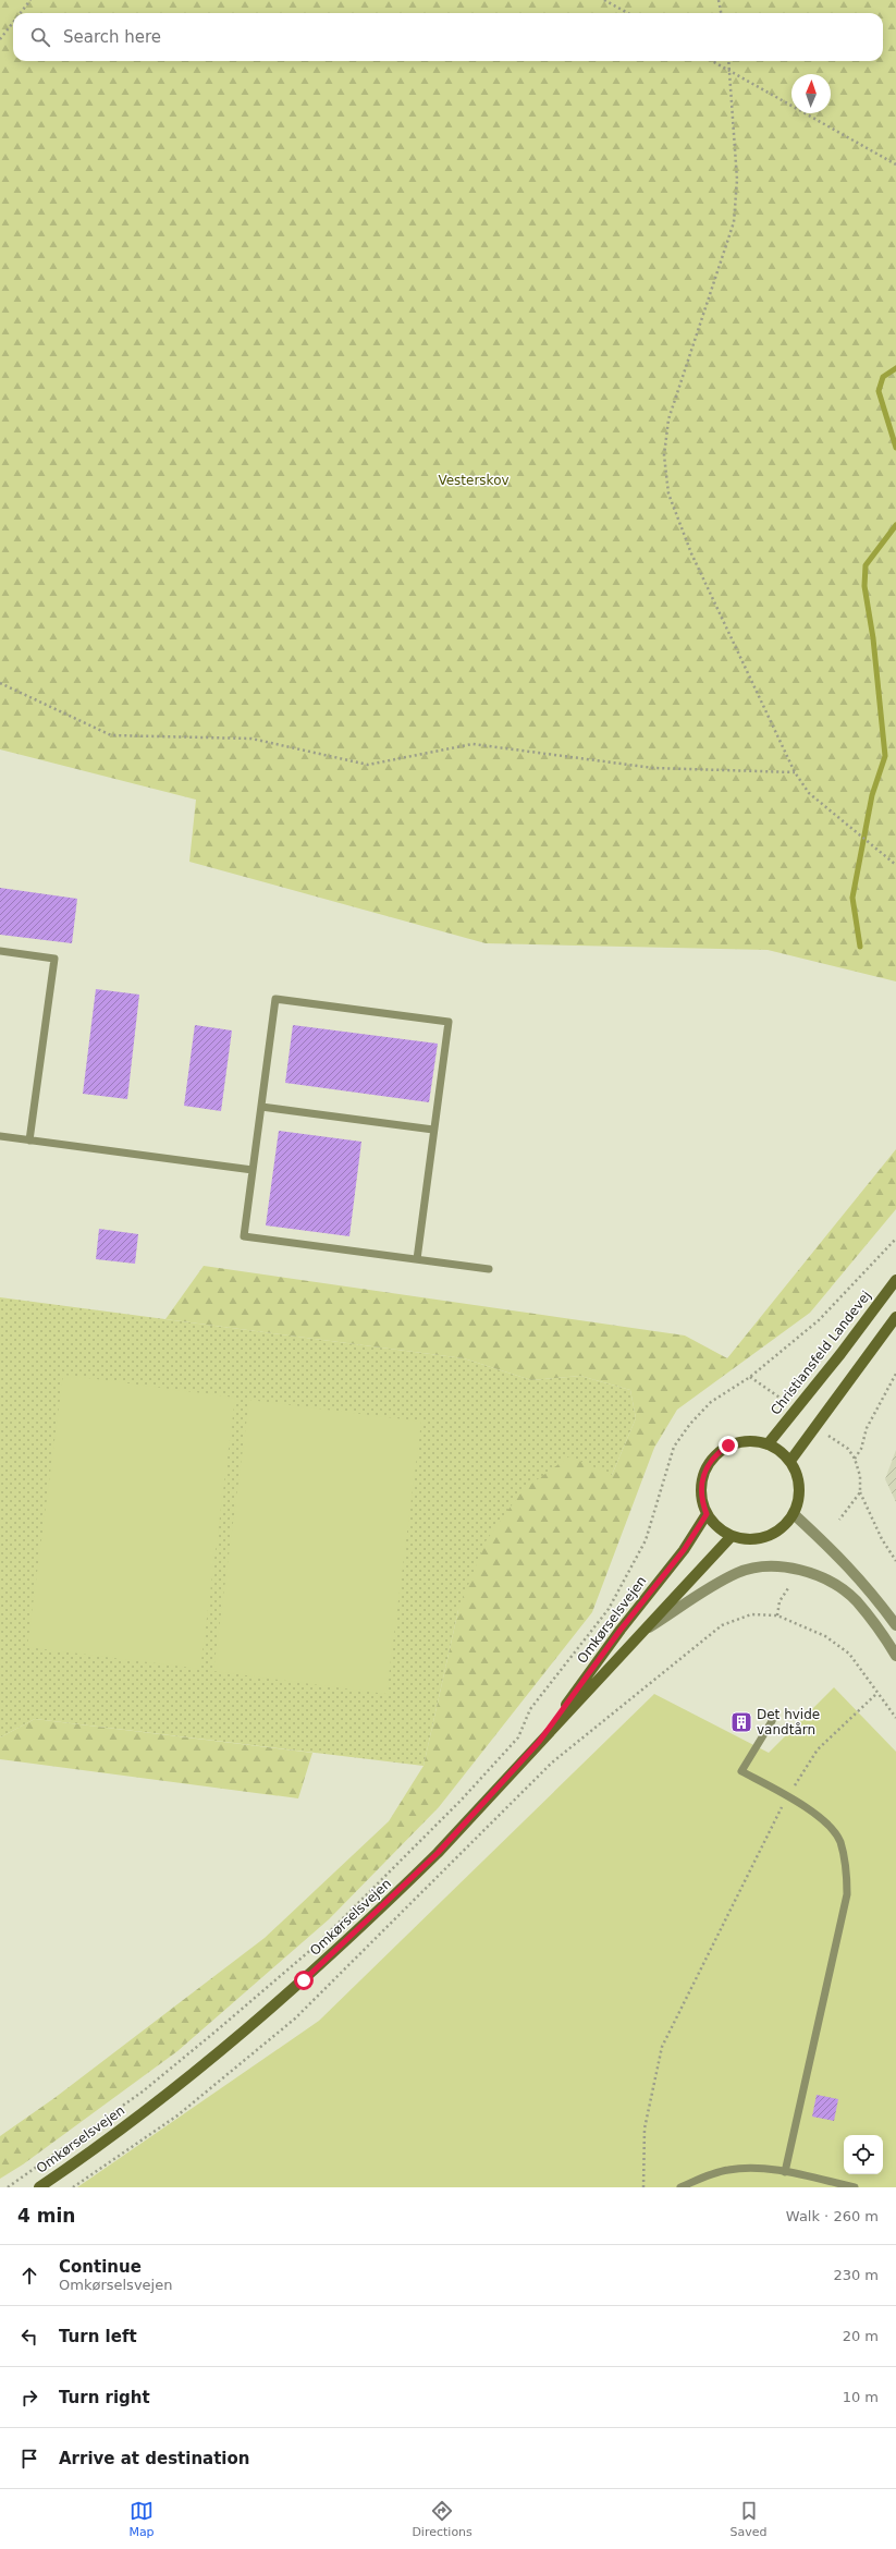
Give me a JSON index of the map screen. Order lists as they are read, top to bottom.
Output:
{
  "streets": {
    "main road": ["Christiansfeld Landevej", "Omkørselsvejen"]
  },
  "crossings": [
    ["Christiansfeld Landevej", "Omkørselsvejen"]
  ],
  "parks": ["Vesterskov"],
  "places": {
    "building": ["Det hvide vandtårn"]
  },
  "north": "top",
  "page": {
    "search": "Search here",
    "heading": ["4 min", "Walk · 260 m"],
    "list": [
      ["Continue", "Omkørselsvejen", "230 m"],
      ["Turn left", "20 m"],
      ["Turn right", "10 m"],
      "Arrive at destination"
    ],
    "nav": ["Map", "Directions", "Saved"]
  }
}
